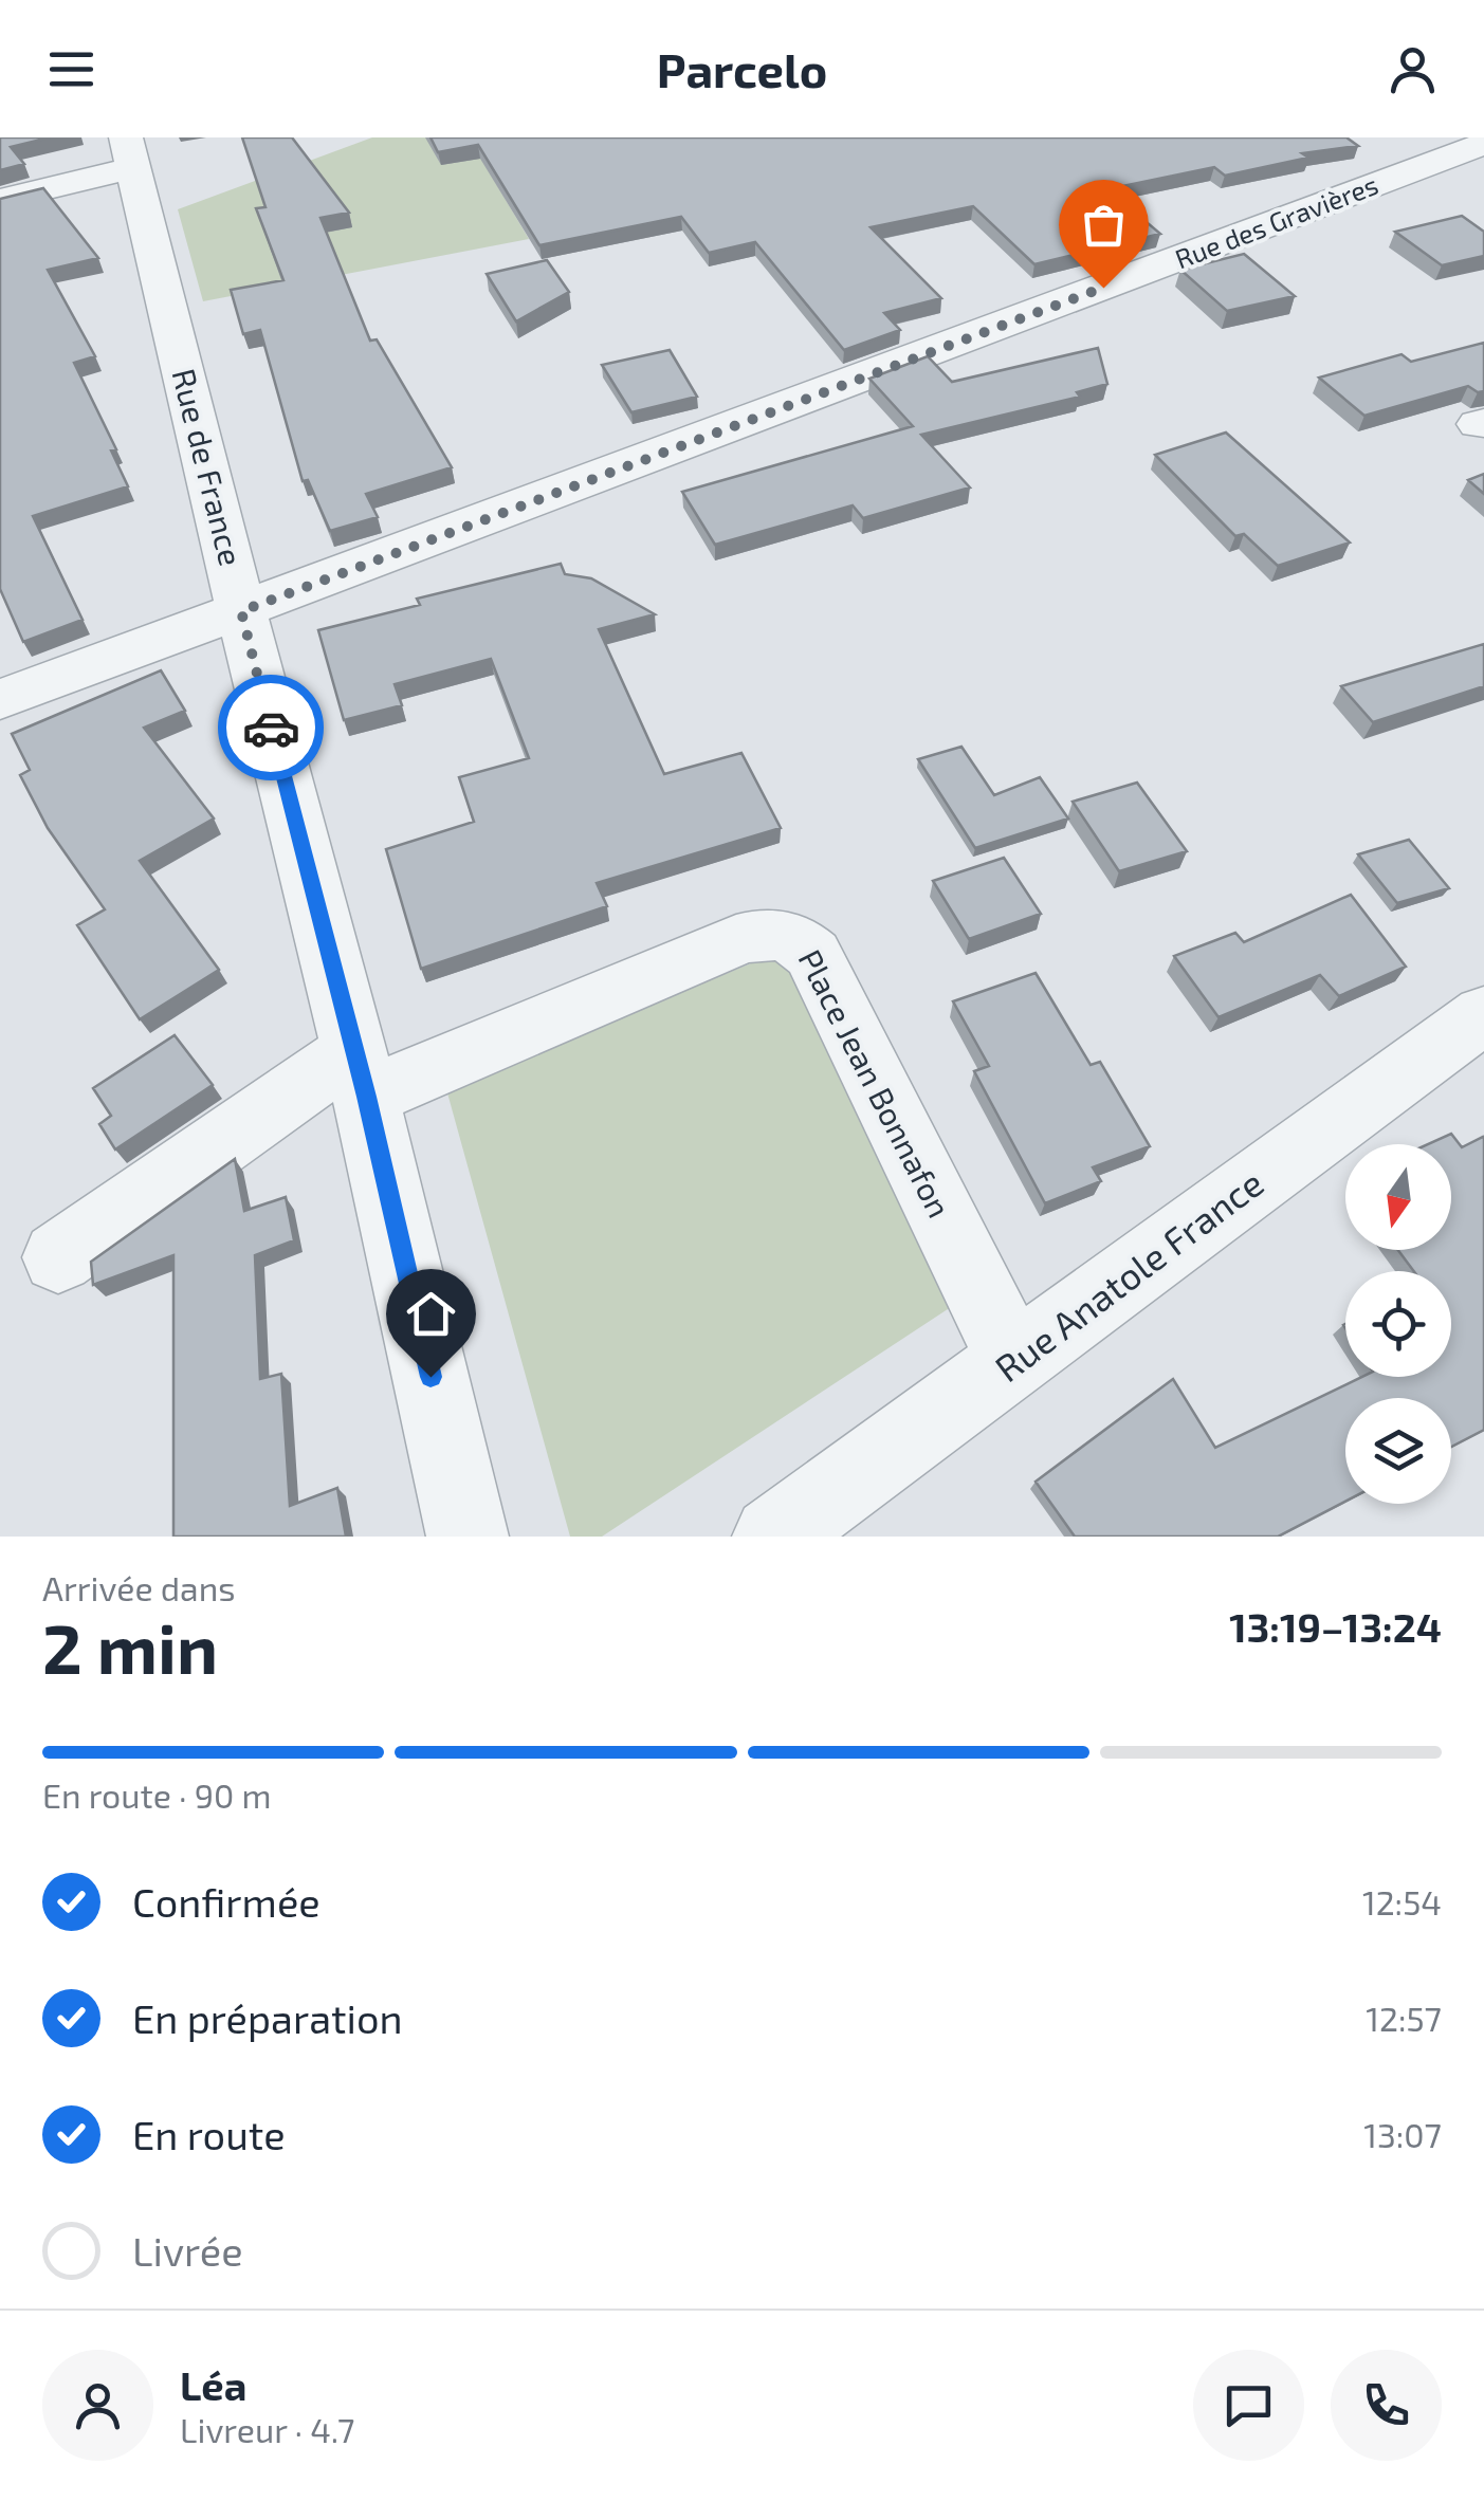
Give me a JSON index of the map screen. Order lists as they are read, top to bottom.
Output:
{
  "streets": {
    "street": [
      "Rue des Gravières",
      "Rue de France",
      "Place Jean Bonnafon",
      "Rue Anatole France"
    ]
  },
  "crossings": [
    ["Rue des Gravières", "Rue de France"],
    ["Rue de France", "Place Jean Bonnafon"],
    ["Place Jean Bonnafon", "Rue Anatole France"]
  ],
  "north": "bottom",
  "page": {
    "header": "Parcelo",
    "heading": ["2 min", "Arrivée dans", "13:19–13:24"],
    "panel": ["Léa", "Livreur · 4.7"],
    "bar": "En route · 90 m",
    "list": [
      ["Confirmée", "12:54"],
      ["En préparation", "12:57"],
      ["En route", "13:07"],
      "Livrée"
    ]
  }
}
